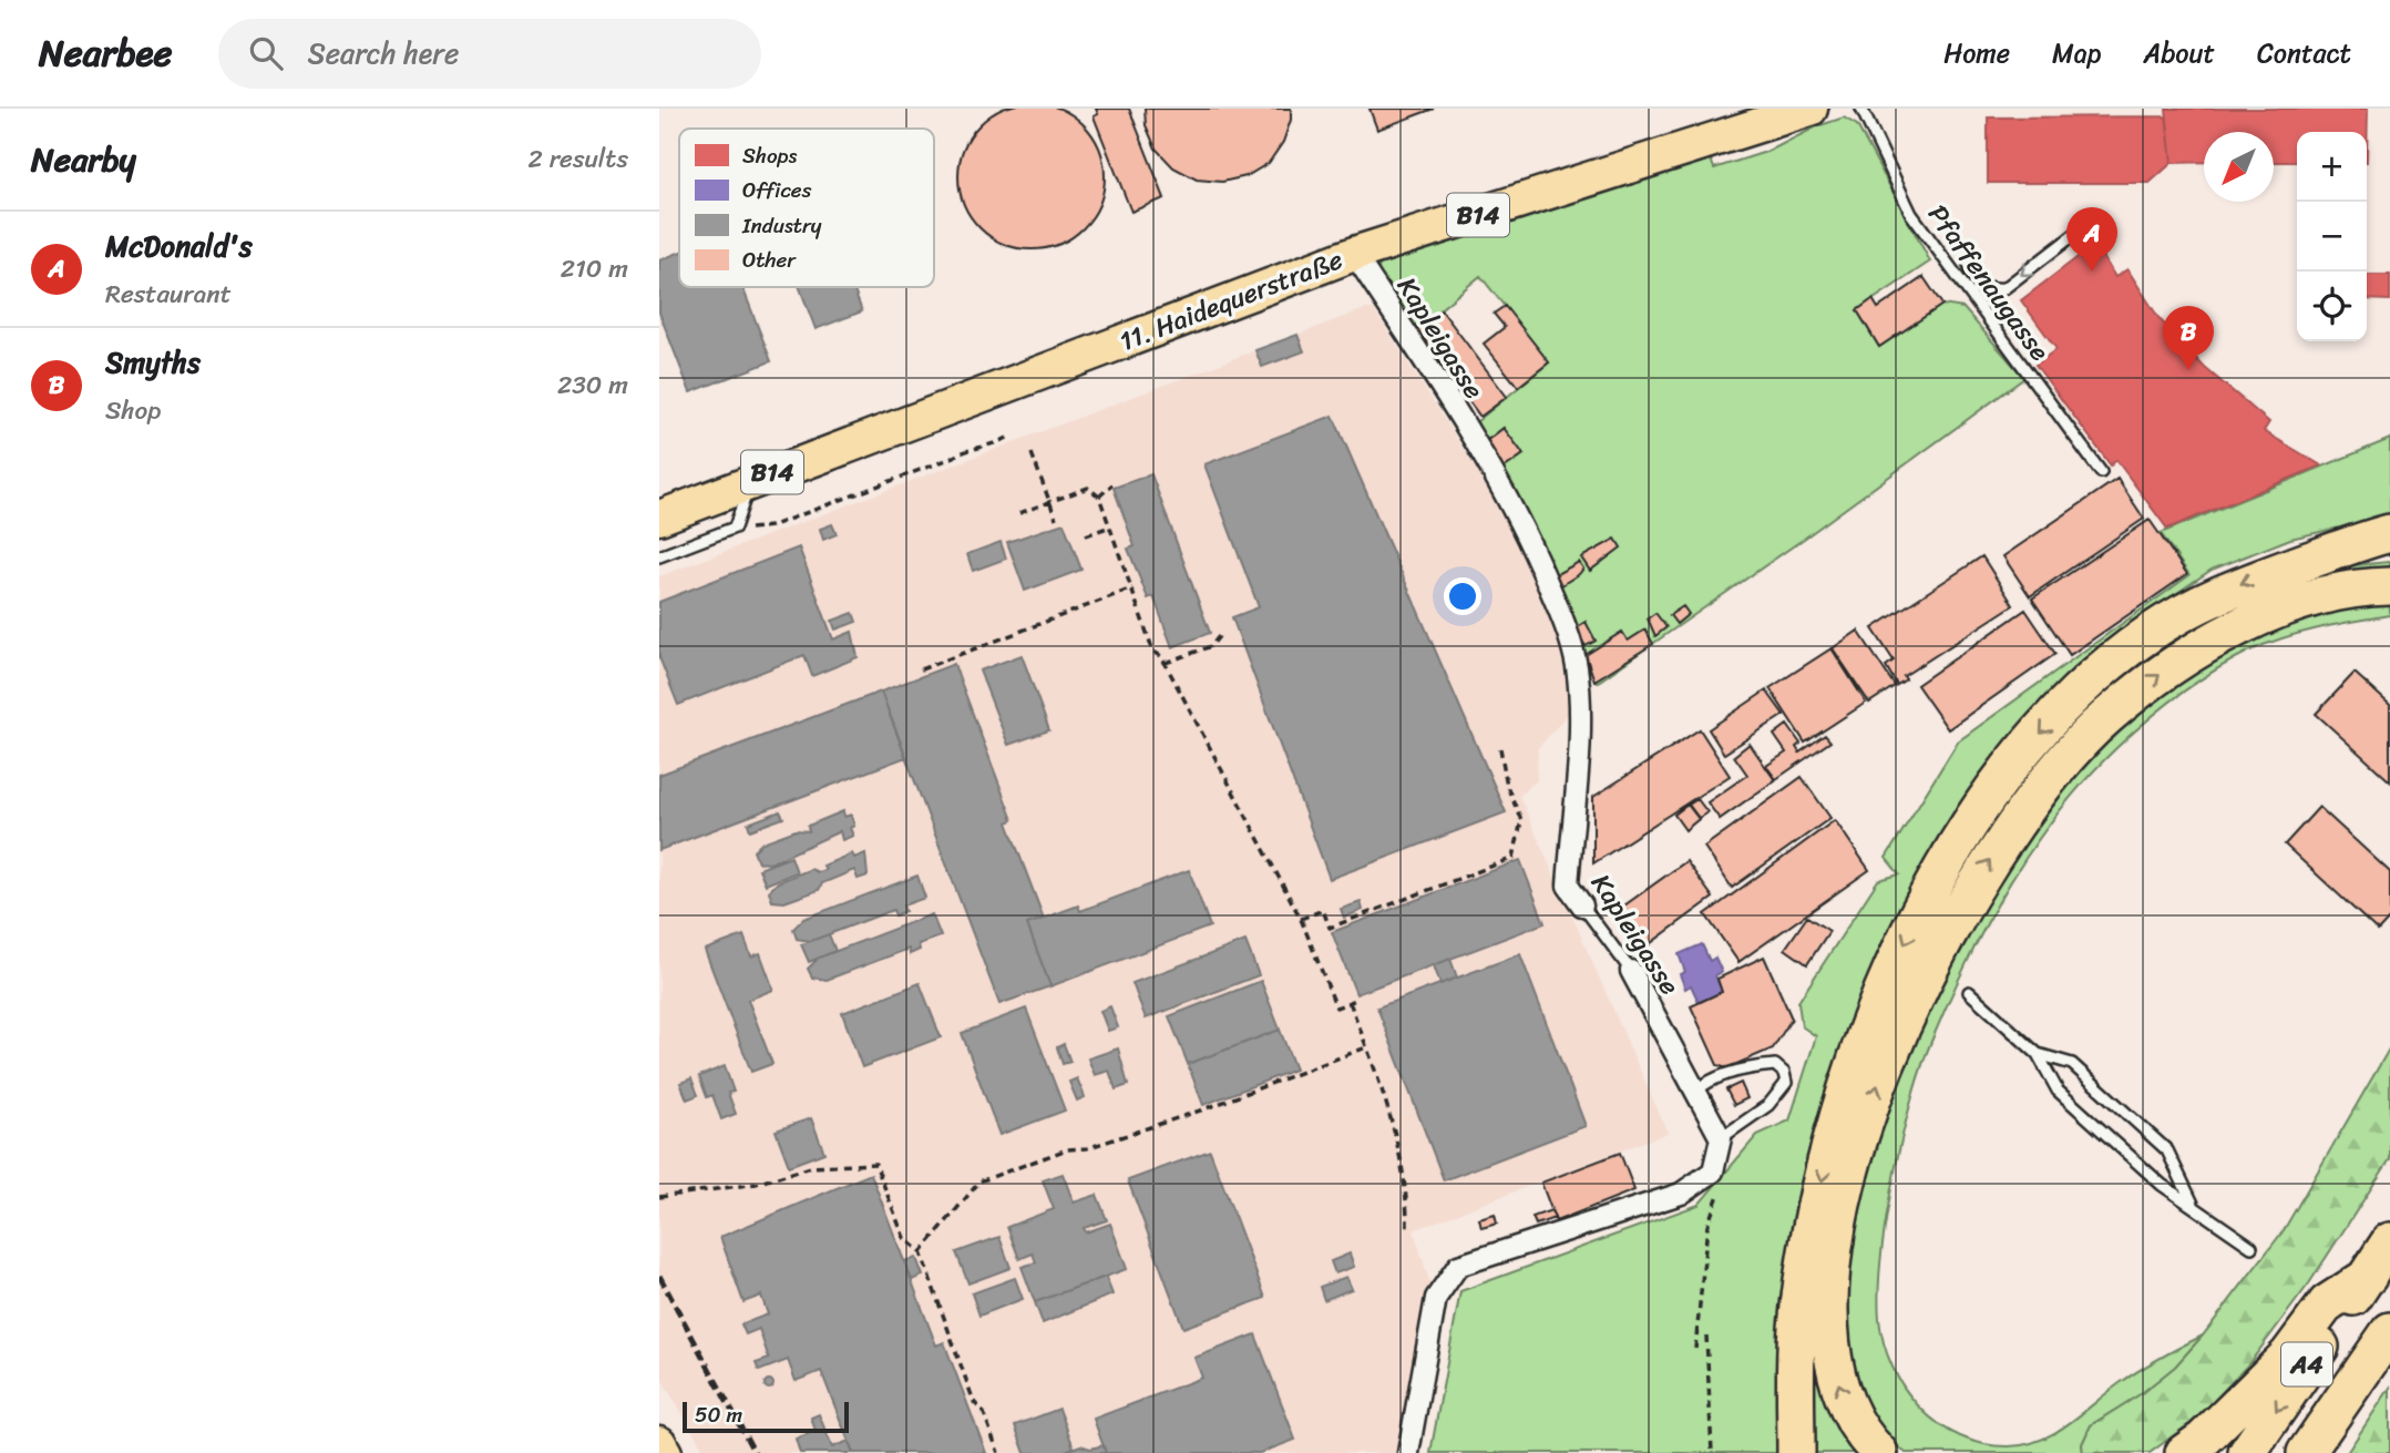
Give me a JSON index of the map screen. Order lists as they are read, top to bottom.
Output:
{
  "streets": {
    "highway": ["A4"],
    "main road": ["B14", "11. Haidequerstraße"],
    "street": ["Kapleigasse"],
    "lane": ["Pfaffenaugasse"]
  },
  "crossings": [
    ["11. Haidequerstraße", "Kapleigasse"]
  ],
  "legend": [
    "Shops",
    "Offices",
    "Industry",
    "Other"
  ],
  "scale_bar": "50 m",
  "north": "bottom left",
  "page": {
    "header": "Nearbee",
    "search": "Search here",
    "nav": [
      "Home",
      "Map",
      "About",
      "Contact"
    ],
    "heading": ["Nearby", "2 results"],
    "map_buttons": ["+", "−"],
    "pins": ["A", "B"],
    "list": [
      {
        "mark": "A",
        "name": "McDonald's",
        "note": "Restaurant",
        "value": "210 m"
      },
      {
        "mark": "B",
        "name": "Smyths",
        "note": "Shop",
        "value": "230 m"
      }
    ],
    "scale": "50 m"
  }
}
